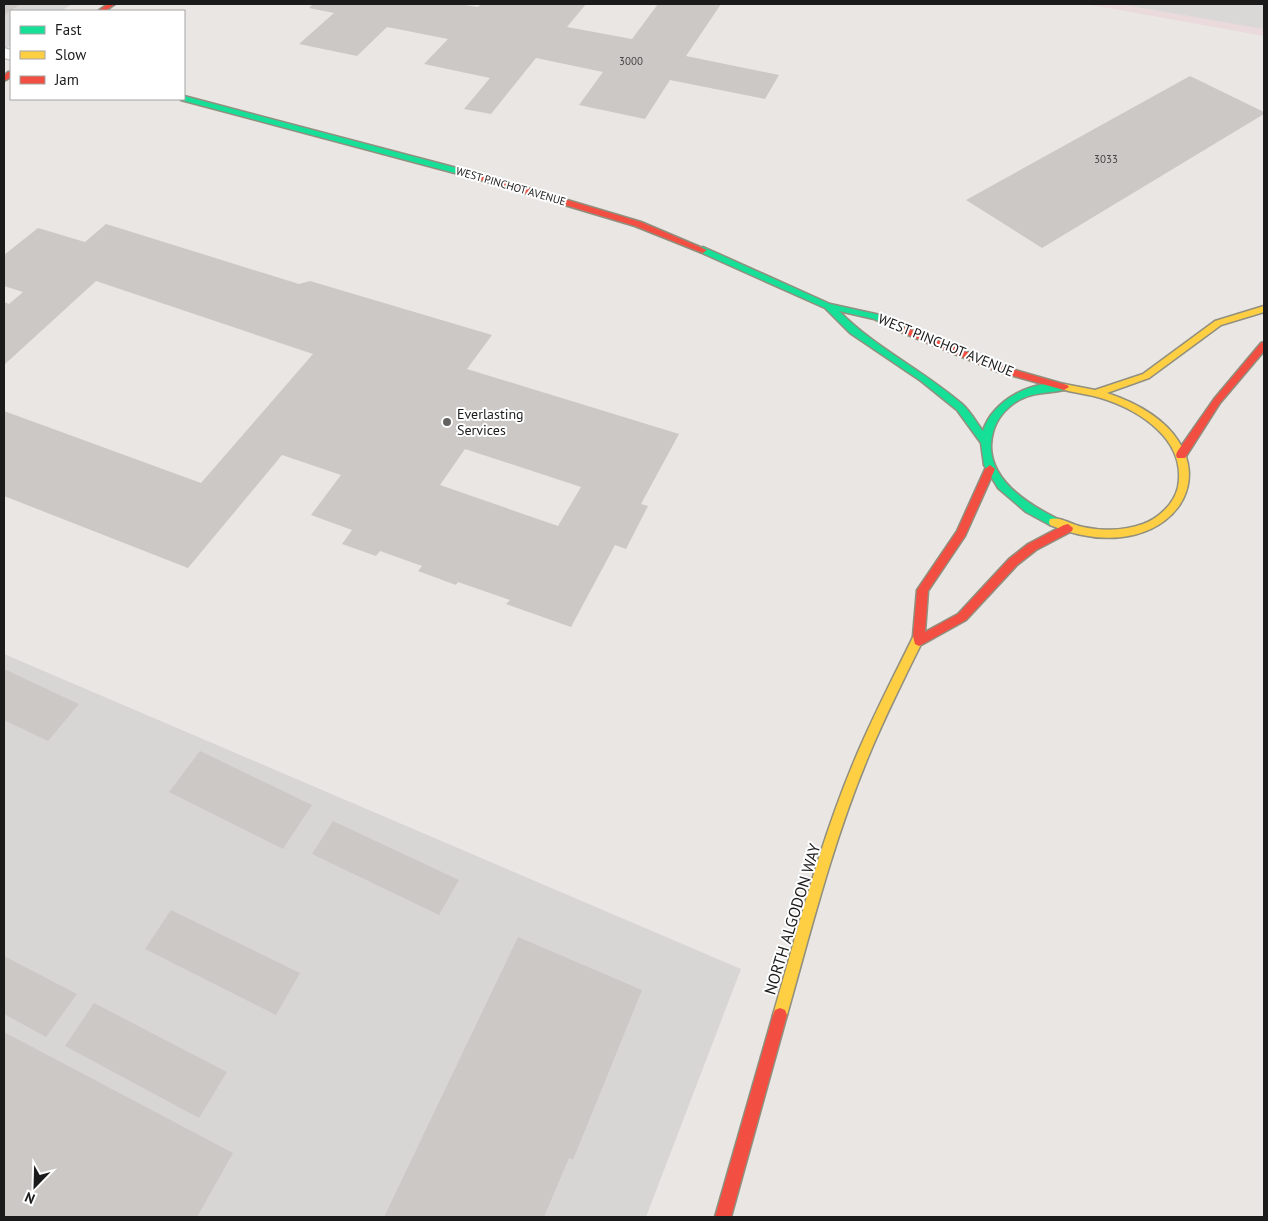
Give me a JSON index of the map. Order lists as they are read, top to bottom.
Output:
{
  "streets": {
    "street": ["WEST PINCHOT AVENUE", "NORTH ALGODON WAY"]
  },
  "crossings": [
    ["WEST PINCHOT AVENUE", "NORTH ALGODON WAY"]
  ],
  "places": ["Everlasting Services"],
  "house_numbers": ["3000", "3033"],
  "legend": ["Fast", "Slow", "Jam"],
  "north": "bottom left"
}
